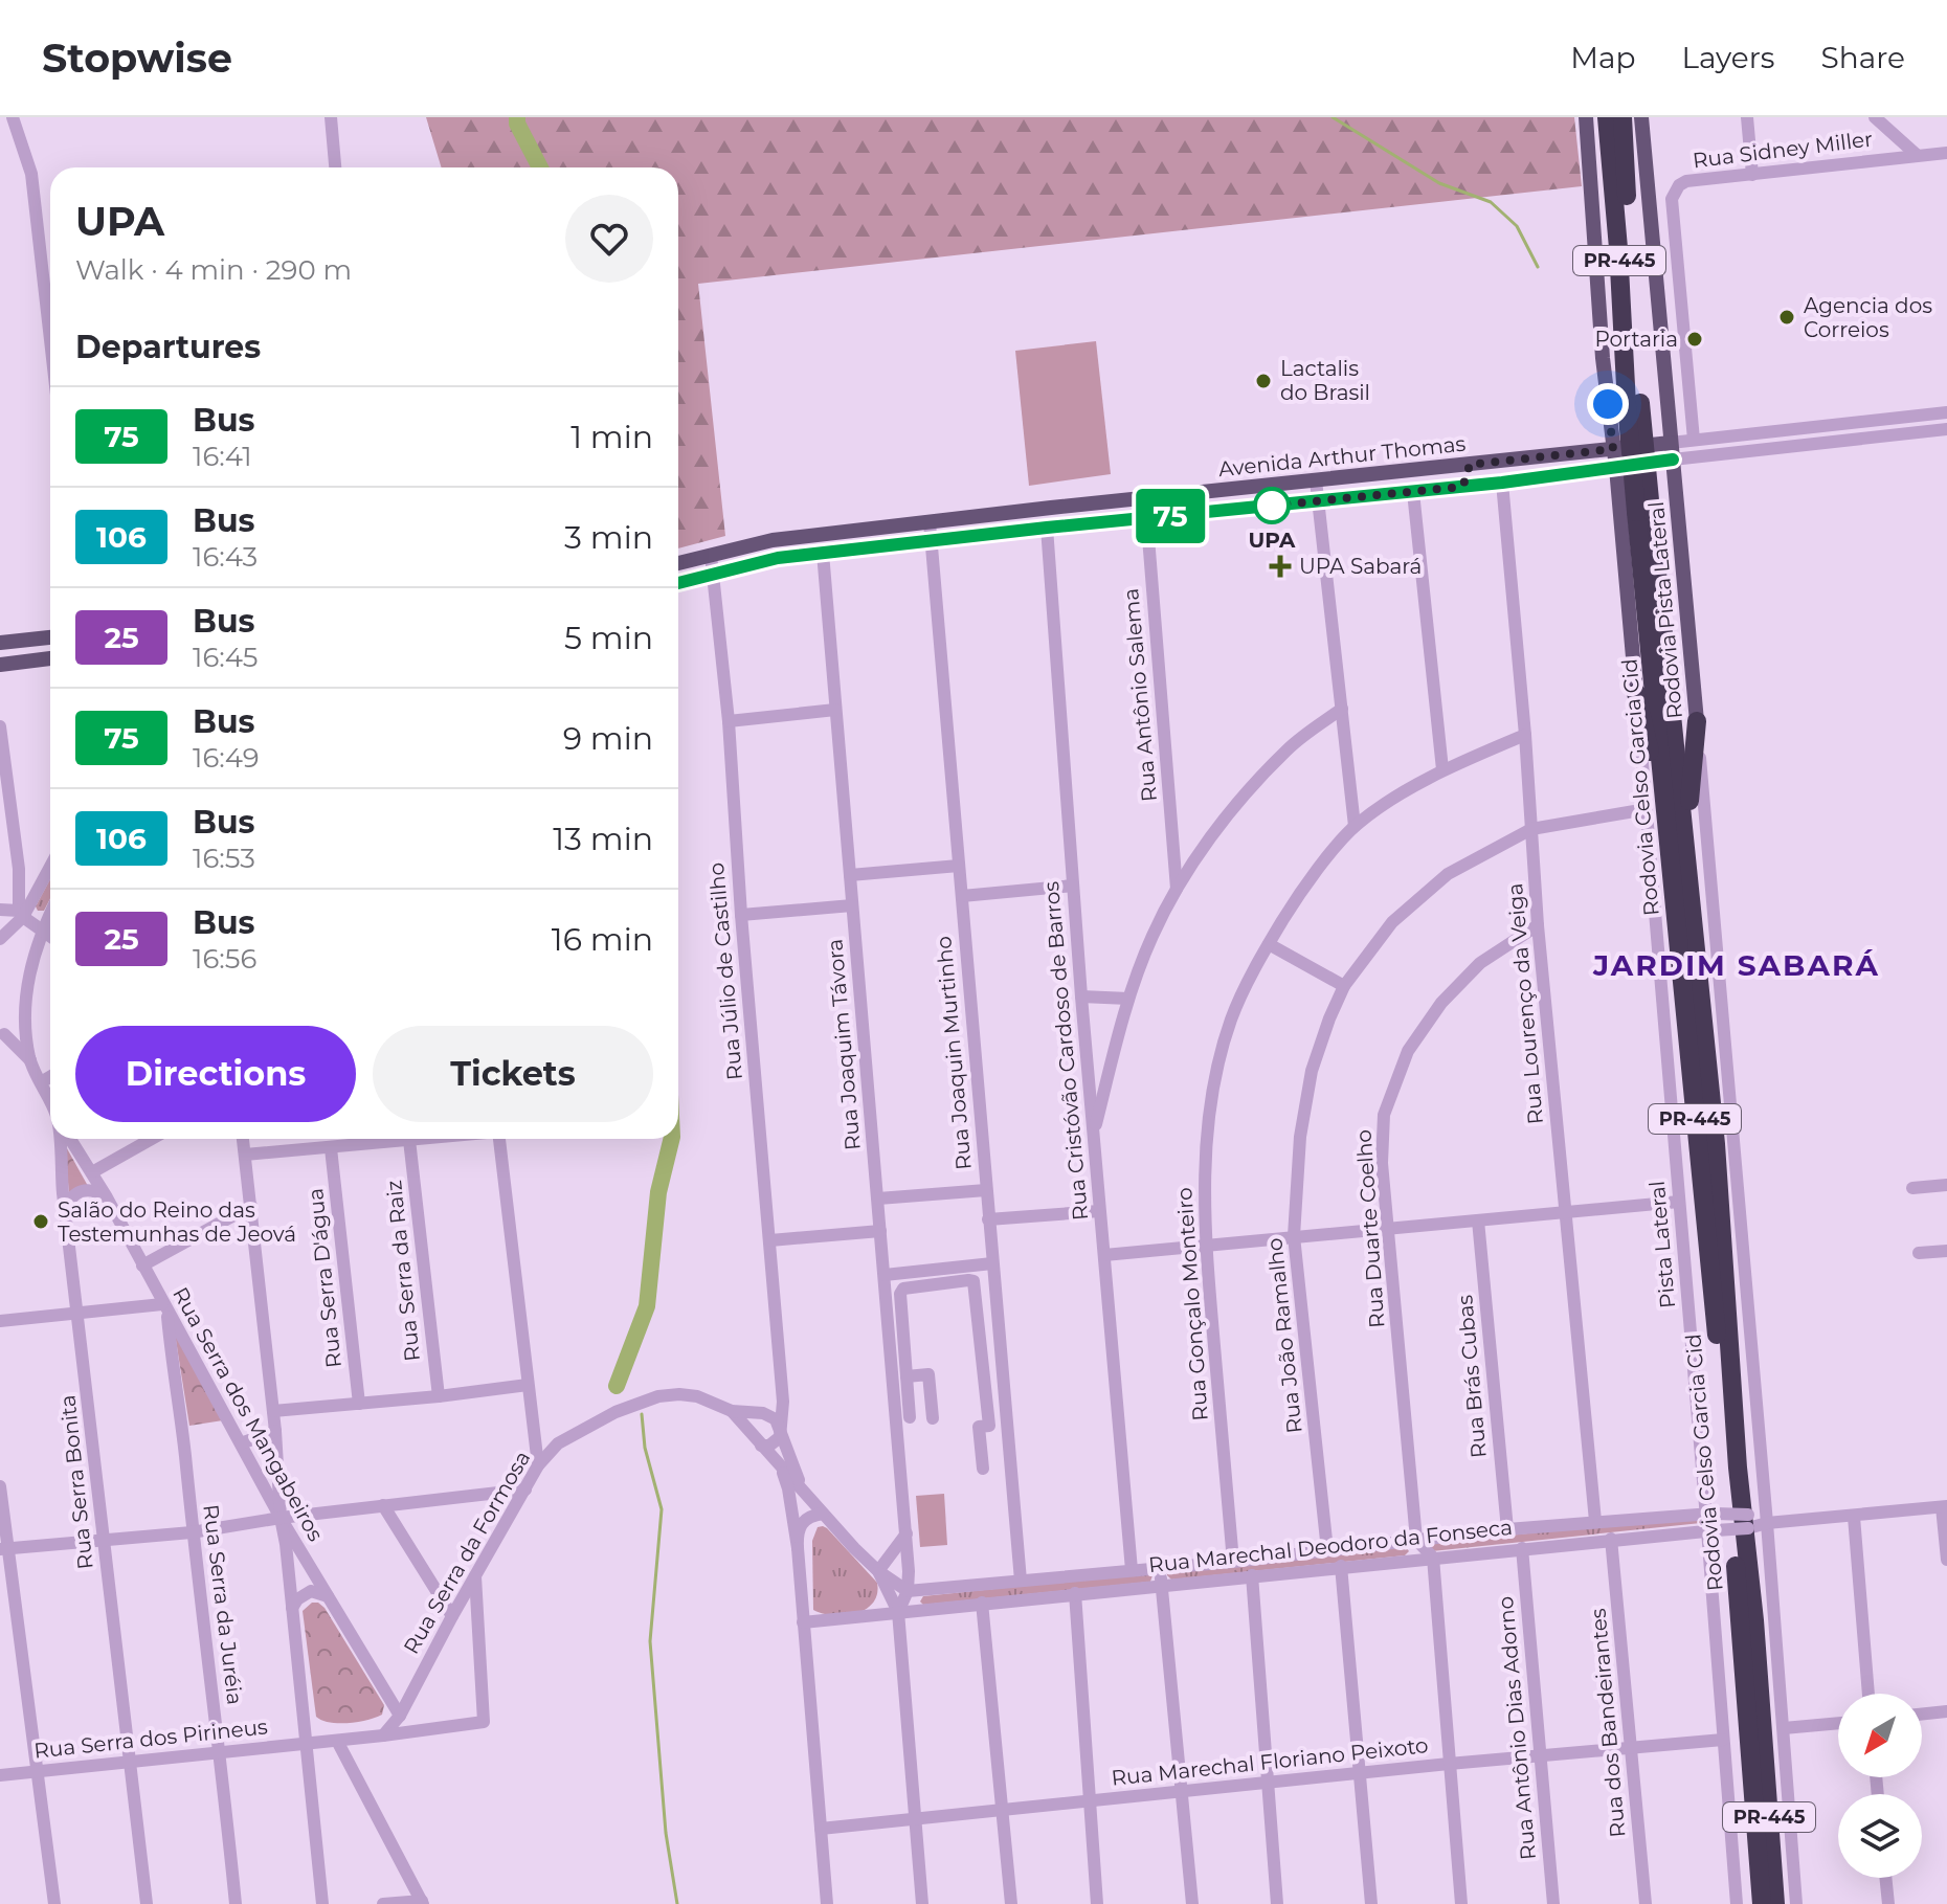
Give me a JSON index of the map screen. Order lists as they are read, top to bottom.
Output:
{
  "streets": {
    "highway": ["PR-445", "Rodovia Celso Garcia Cid"],
    "main road": ["Avenida Arthur Thomas", "Rodovia Pista Lateral"],
    "street": [
      "Rua Sidney Miller",
      "Rua Antônio Salema",
      "Rua Júlio de Castilho",
      "Rua Lourenço da Veiga",
      "Rua Joaquim Távora",
      "Rua Cristóvão Cardoso de Barros",
      "Rua Joaquin Murtinho",
      "Rua Duarte Coelho",
      "Pista Lateral",
      "Rua Serra da Raiz",
      "Rua Serra D'água",
      "Rua Gonçalo Monteiro",
      "Rua João Ramalho",
      "Rua Brás Cubas",
      "Rua Serra dos Mangabeiros",
      "Rua Serra Bonita",
      "Rua Marechal Deodoro da Fonseca",
      "Rua Serra da Formosa",
      "Rua Serra da Juréia",
      "Rua dos Bandeirantes",
      "Rua Antônio Dias Adorno",
      "Rua Serra dos Pirineus",
      "Rua Marechal Floriano Peixoto"
    ]
  },
  "crossings": [
    ["PR-445", "Rodovia Pista Lateral"],
    ["Avenida Arthur Thomas", "Rodovia Pista Lateral"],
    ["Avenida Arthur Thomas", "Rua Antônio Salema"],
    ["Avenida Arthur Thomas", "Rua Júlio de Castilho"],
    ["Avenida Arthur Thomas", "Rua Lourenço da Veiga"],
    ["Avenida Arthur Thomas", "Rua Joaquim Távora"],
    ["Avenida Arthur Thomas", "Rua Cristóvão Cardoso de Barros"],
    ["Avenida Arthur Thomas", "Rua Joaquin Murtinho"],
    ["Rodovia Celso Garcia Cid", "Pista Lateral"],
    ["Rodovia Celso Garcia Cid", "Rua João Ramalho"],
    ["Rua Júlio de Castilho", "Rua Serra da Formosa"],
    ["Rua Lourenço da Veiga", "Rua Duarte Coelho"],
    ["Rua Lourenço da Veiga", "Rua Gonçalo Monteiro"],
    ["Rua Lourenço da Veiga", "Rua João Ramalho"],
    ["Rua Joaquim Távora", "Rua Marechal Deodoro da Fonseca"],
    ["Rua Joaquim Távora", "Rua Serra da Formosa"],
    ["Pista Lateral", "Rua João Ramalho"],
    ["Pista Lateral", "Rua Marechal Deodoro da Fonseca"],
    ["Pista Lateral", "Rua Marechal Floriano Peixoto"],
    ["Rua Serra dos Mangabeiros", "Rua Serra da Formosa"],
    ["Rua Serra dos Mangabeiros", "Rua Serra da Juréia"],
    ["Rua Serra Bonita", "Rua Serra dos Pirineus"],
    ["Rua Marechal Deodoro da Fonseca", "Rua Serra da Formosa"],
    ["Rua Marechal Deodoro da Fonseca", "Rua dos Bandeirantes"],
    ["Rua Marechal Deodoro da Fonseca", "Rua Antônio Dias Adorno"],
    ["Rua Serra da Juréia", "Rua Serra dos Pirineus"],
    ["Rua dos Bandeirantes", "Rua Marechal Floriano Peixoto"],
    ["Rua Antônio Dias Adorno", "Rua Marechal Floriano Peixoto"]
  ],
  "districts": ["JARDIM SABARÁ"],
  "places": {
    "other": [
      "Agencia dos Correios",
      "Portaria",
      "Lactalis do Brasil",
      "UPA",
      "Salão do Reino das Testemunhas de Jeová"
    ],
    "health": ["UPA Sabará"]
  },
  "lines": ["bus line 75"],
  "north": "bottom left",
  "page": {
    "header": "Stopwise",
    "nav": ["Map", "Layers", "Share"],
    "on_map": "75",
    "heading": [
      ["UPA", "Walk · 4 min · 290 m"],
      "Departures"
    ],
    "list": [
      {
        "mark": "75",
        "name": "Bus",
        "note": "16:41",
        "value": "1 min"
      },
      {
        "mark": "106",
        "name": "Bus",
        "note": "16:43",
        "value": "3 min"
      },
      {
        "mark": "25",
        "name": "Bus",
        "note": "16:45",
        "value": "5 min"
      },
      {
        "mark": "75",
        "name": "Bus",
        "note": "16:49",
        "value": "9 min"
      },
      {
        "mark": "106",
        "name": "Bus",
        "note": "16:53",
        "value": "13 min"
      },
      {
        "mark": "25",
        "name": "Bus",
        "note": "16:56",
        "value": "16 min"
      }
    ],
    "buttons": ["Directions", "Tickets"]
  }
}
